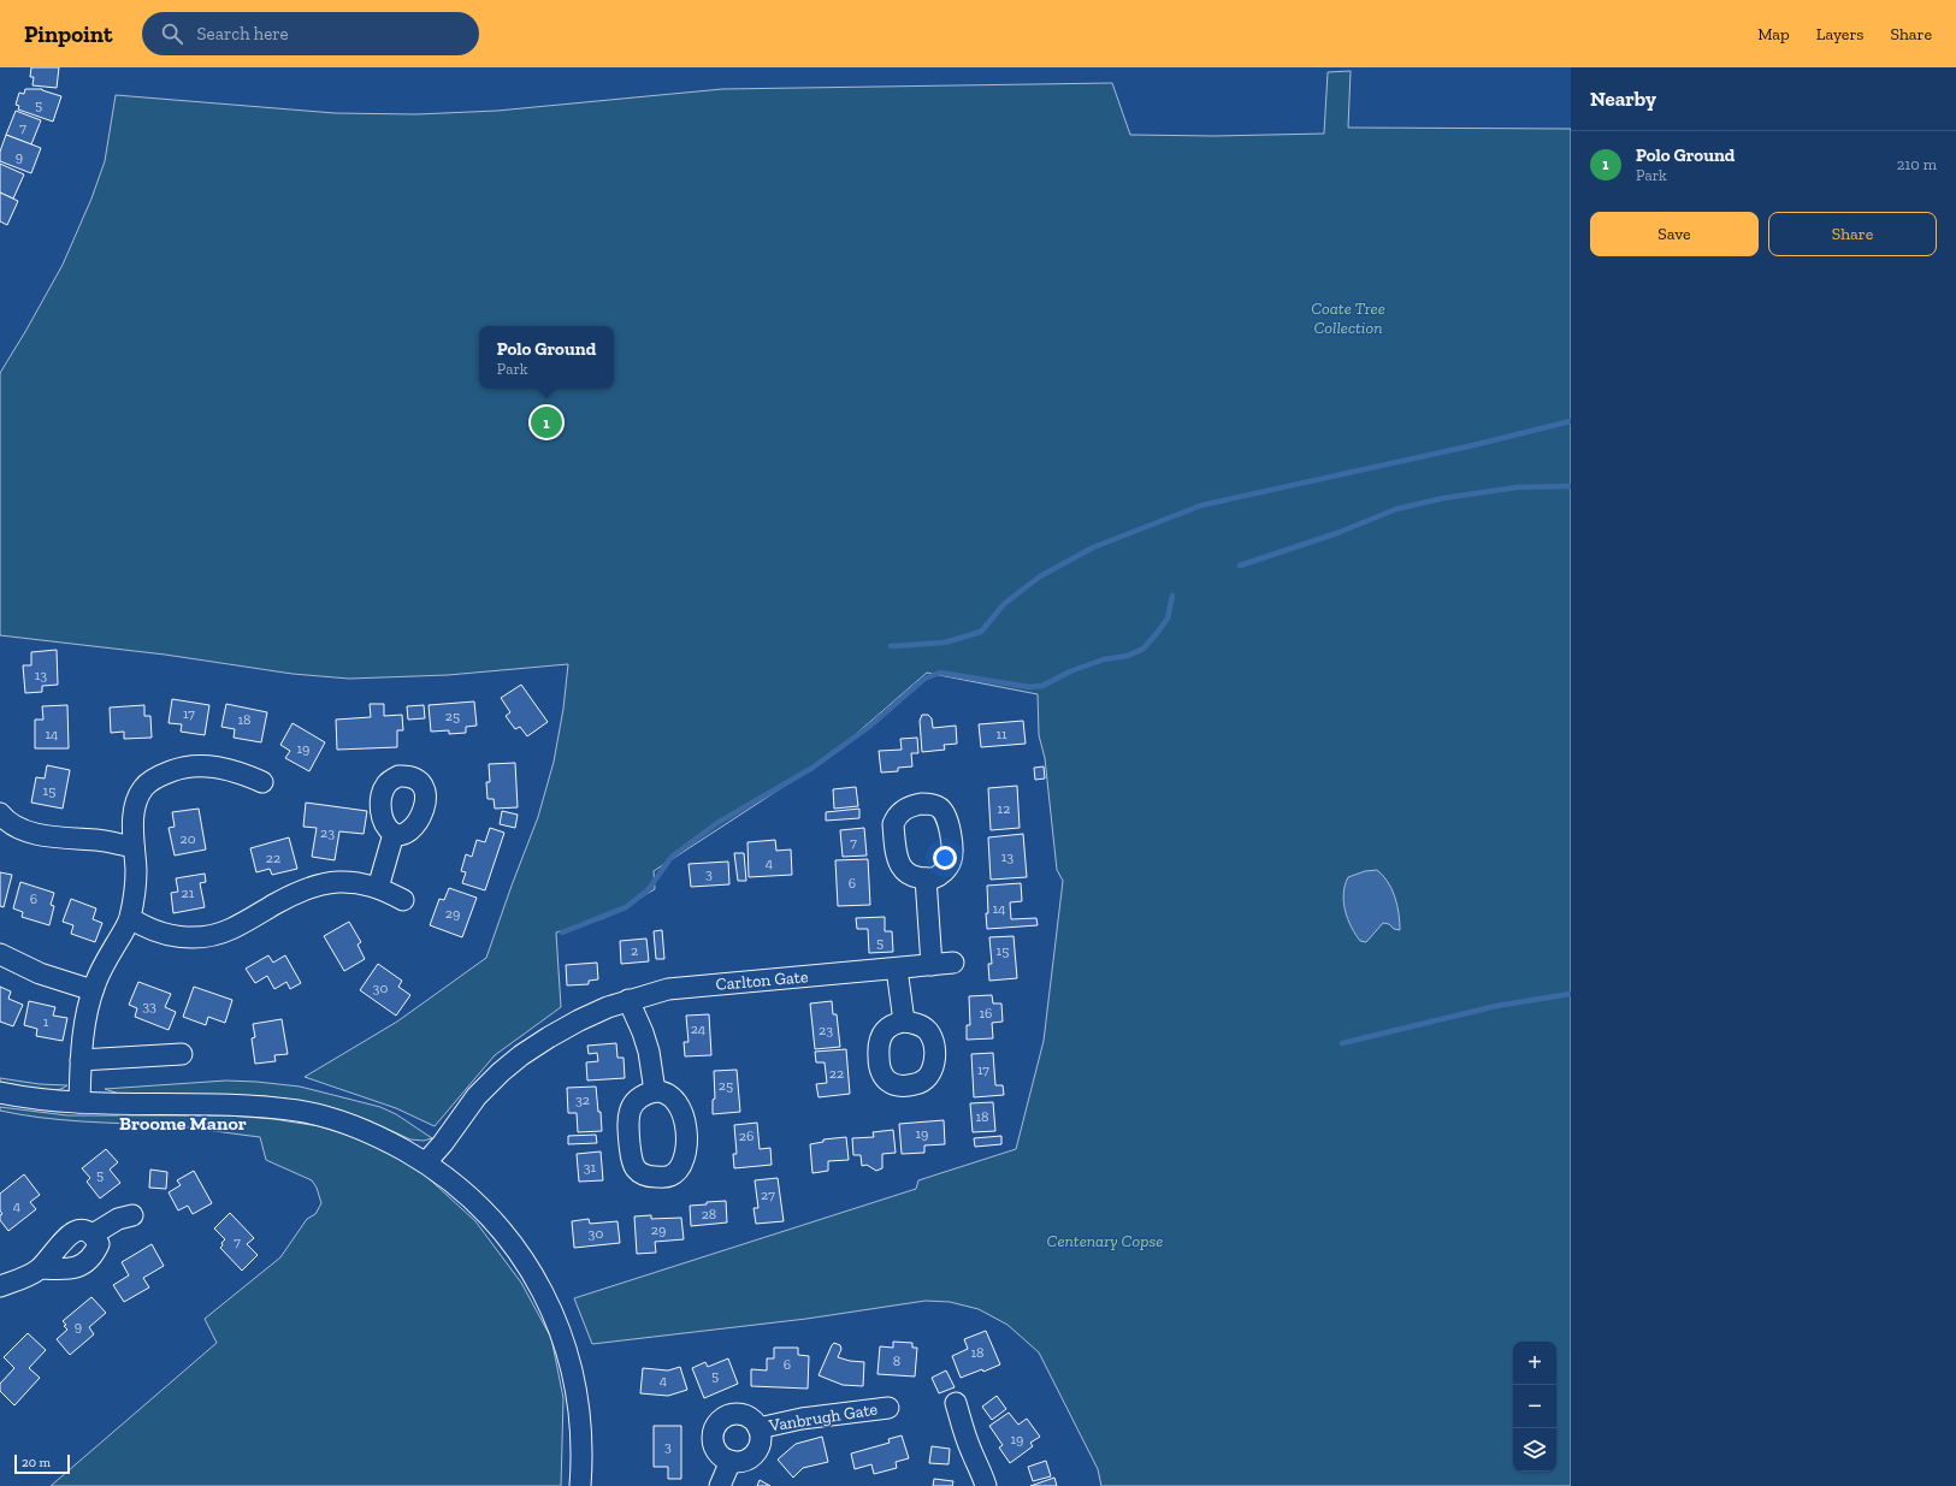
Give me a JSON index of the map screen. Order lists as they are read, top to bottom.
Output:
{
  "streets": {
    "street": ["Carlton Gate", "Vanbrugh Gate"]
  },
  "districts": ["Broome Manor"],
  "parks": ["Coate Tree Collection", "Centenary Copse"],
  "house_numbers": [
    "5",
    "7",
    "9",
    "13",
    "17",
    "25",
    "18",
    "14",
    "11",
    "19",
    "15",
    "12",
    "23",
    "20",
    "7",
    "13",
    "22",
    "4",
    "3",
    "6",
    "21",
    "6",
    "14",
    "29",
    "5",
    "2",
    "15",
    "30",
    "33",
    "16",
    "1",
    "24",
    "23",
    "17",
    "22",
    "25",
    "32",
    "18",
    "19",
    "26",
    "31",
    "5",
    "27",
    "4",
    "28",
    "29",
    "30",
    "7",
    "9",
    "18",
    "8",
    "6",
    "5",
    "4",
    "19",
    "3"
  ],
  "scale_bar": "20 m",
  "page": {
    "header": "Pinpoint",
    "search": "Search here",
    "nav": ["Map", "Layers", "Share"],
    "heading": "Nearby",
    "list": [
      {
        "mark": "1",
        "name": "Polo Ground",
        "note": "Park",
        "value": "210 m"
      }
    ],
    "buttons": ["Save", "Share"],
    "popup": ["Polo Ground", "Park"],
    "pins": "1",
    "map_buttons": ["+", "−"],
    "scale": "20 m"
  }
}
